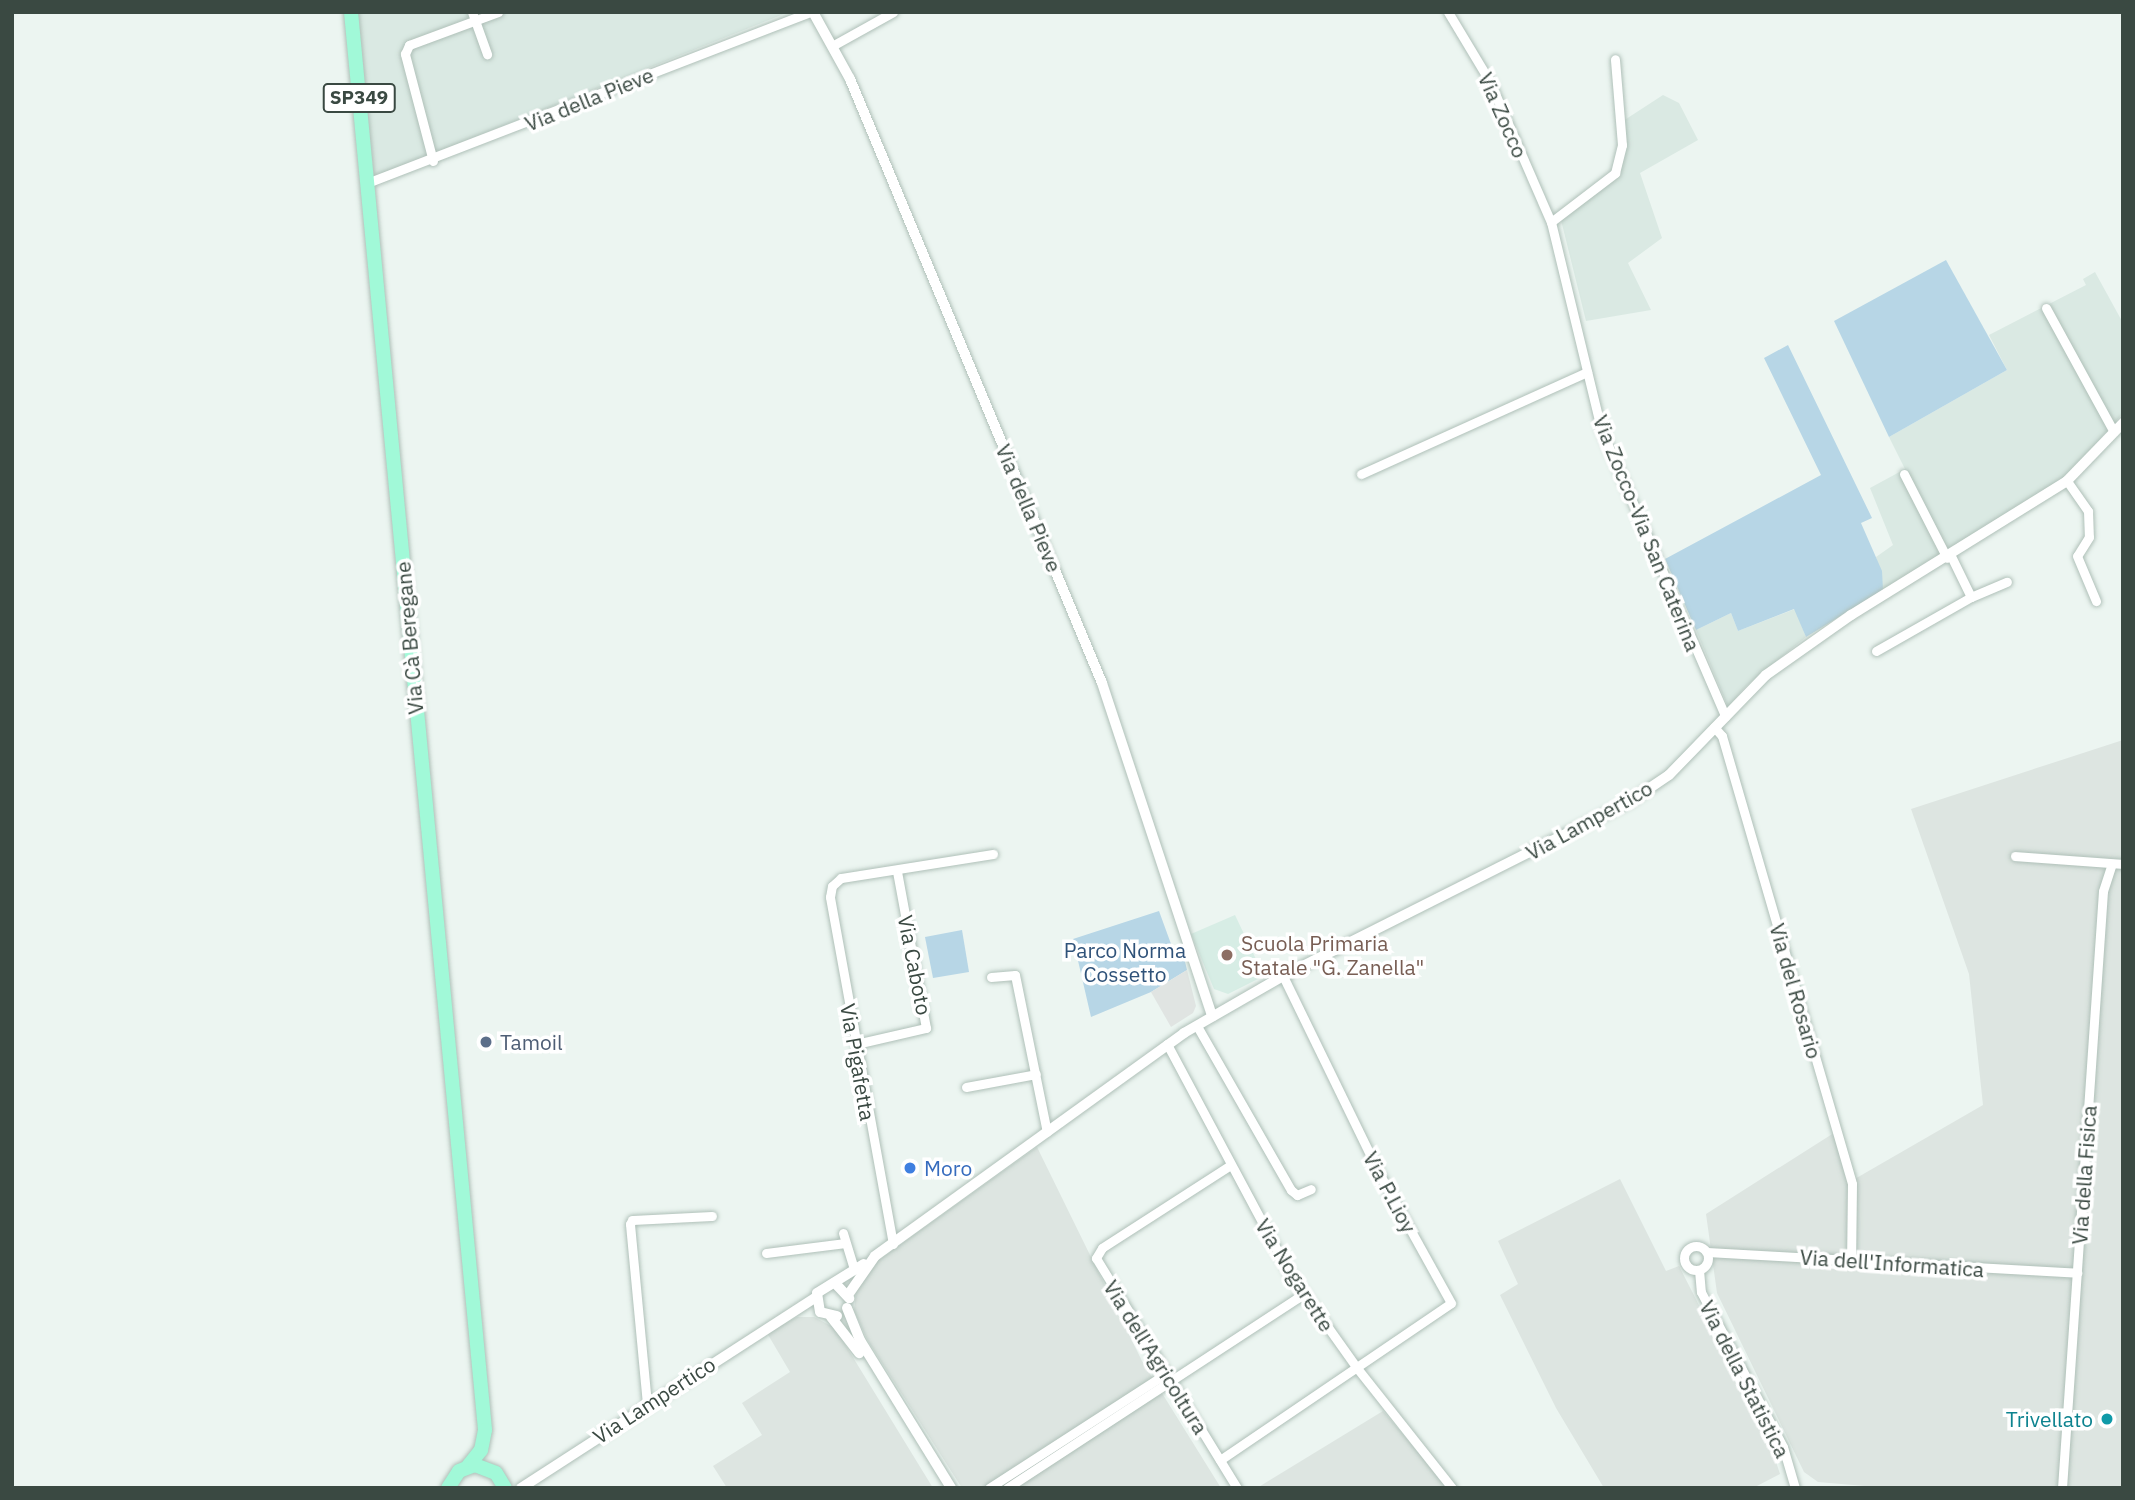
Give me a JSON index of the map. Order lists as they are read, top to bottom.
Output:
{
  "streets": {
    "main road": ["SP349", "Via Cà Beregane"],
    "street": [
      "Via della Pieve",
      "Via Zocco",
      "Via Zocco-Via San Caterina",
      "Via Lampertico",
      "Via Caboto",
      "Via del Rosario",
      "Via Pigafetta",
      "Via della Fisica",
      "Via P.Lioy",
      "Via dell'Informatica",
      "Via Nogarette",
      "Via dell'Agricoltura",
      "Via della Statistica"
    ]
  },
  "crossings": [
    ["SP349", "Via della Pieve"],
    ["SP349", "Via Cà Beregane"],
    ["Via della Pieve", "Via Cà Beregane"],
    ["Via della Pieve", "Via Lampertico"],
    ["Via Zocco", "Via Zocco-Via San Caterina"],
    ["Via Zocco-Via San Caterina", "Via Lampertico"],
    ["Via Cà Beregane", "Via Lampertico"],
    ["Via Lampertico", "Via del Rosario"],
    ["Via Lampertico", "Via Pigafetta"],
    ["Via Lampertico", "Via P.Lioy"],
    ["Via Lampertico", "Via Nogarette"],
    ["Via Caboto", "Via Pigafetta"],
    ["Via del Rosario", "Via dell'Informatica"],
    ["Via della Fisica", "Via dell'Informatica"],
    ["Via P.Lioy", "Via Nogarette"],
    ["Via dell'Informatica", "Via della Statistica"],
    ["Via Nogarette", "Via dell'Agricoltura"]
  ],
  "parks": ["Parco Norma Cossetto"],
  "places": [
    "Scuola Primaria Statale \"G. Zanella\"",
    "Tamoil",
    "Moro",
    "Trivellato"
  ]
}
